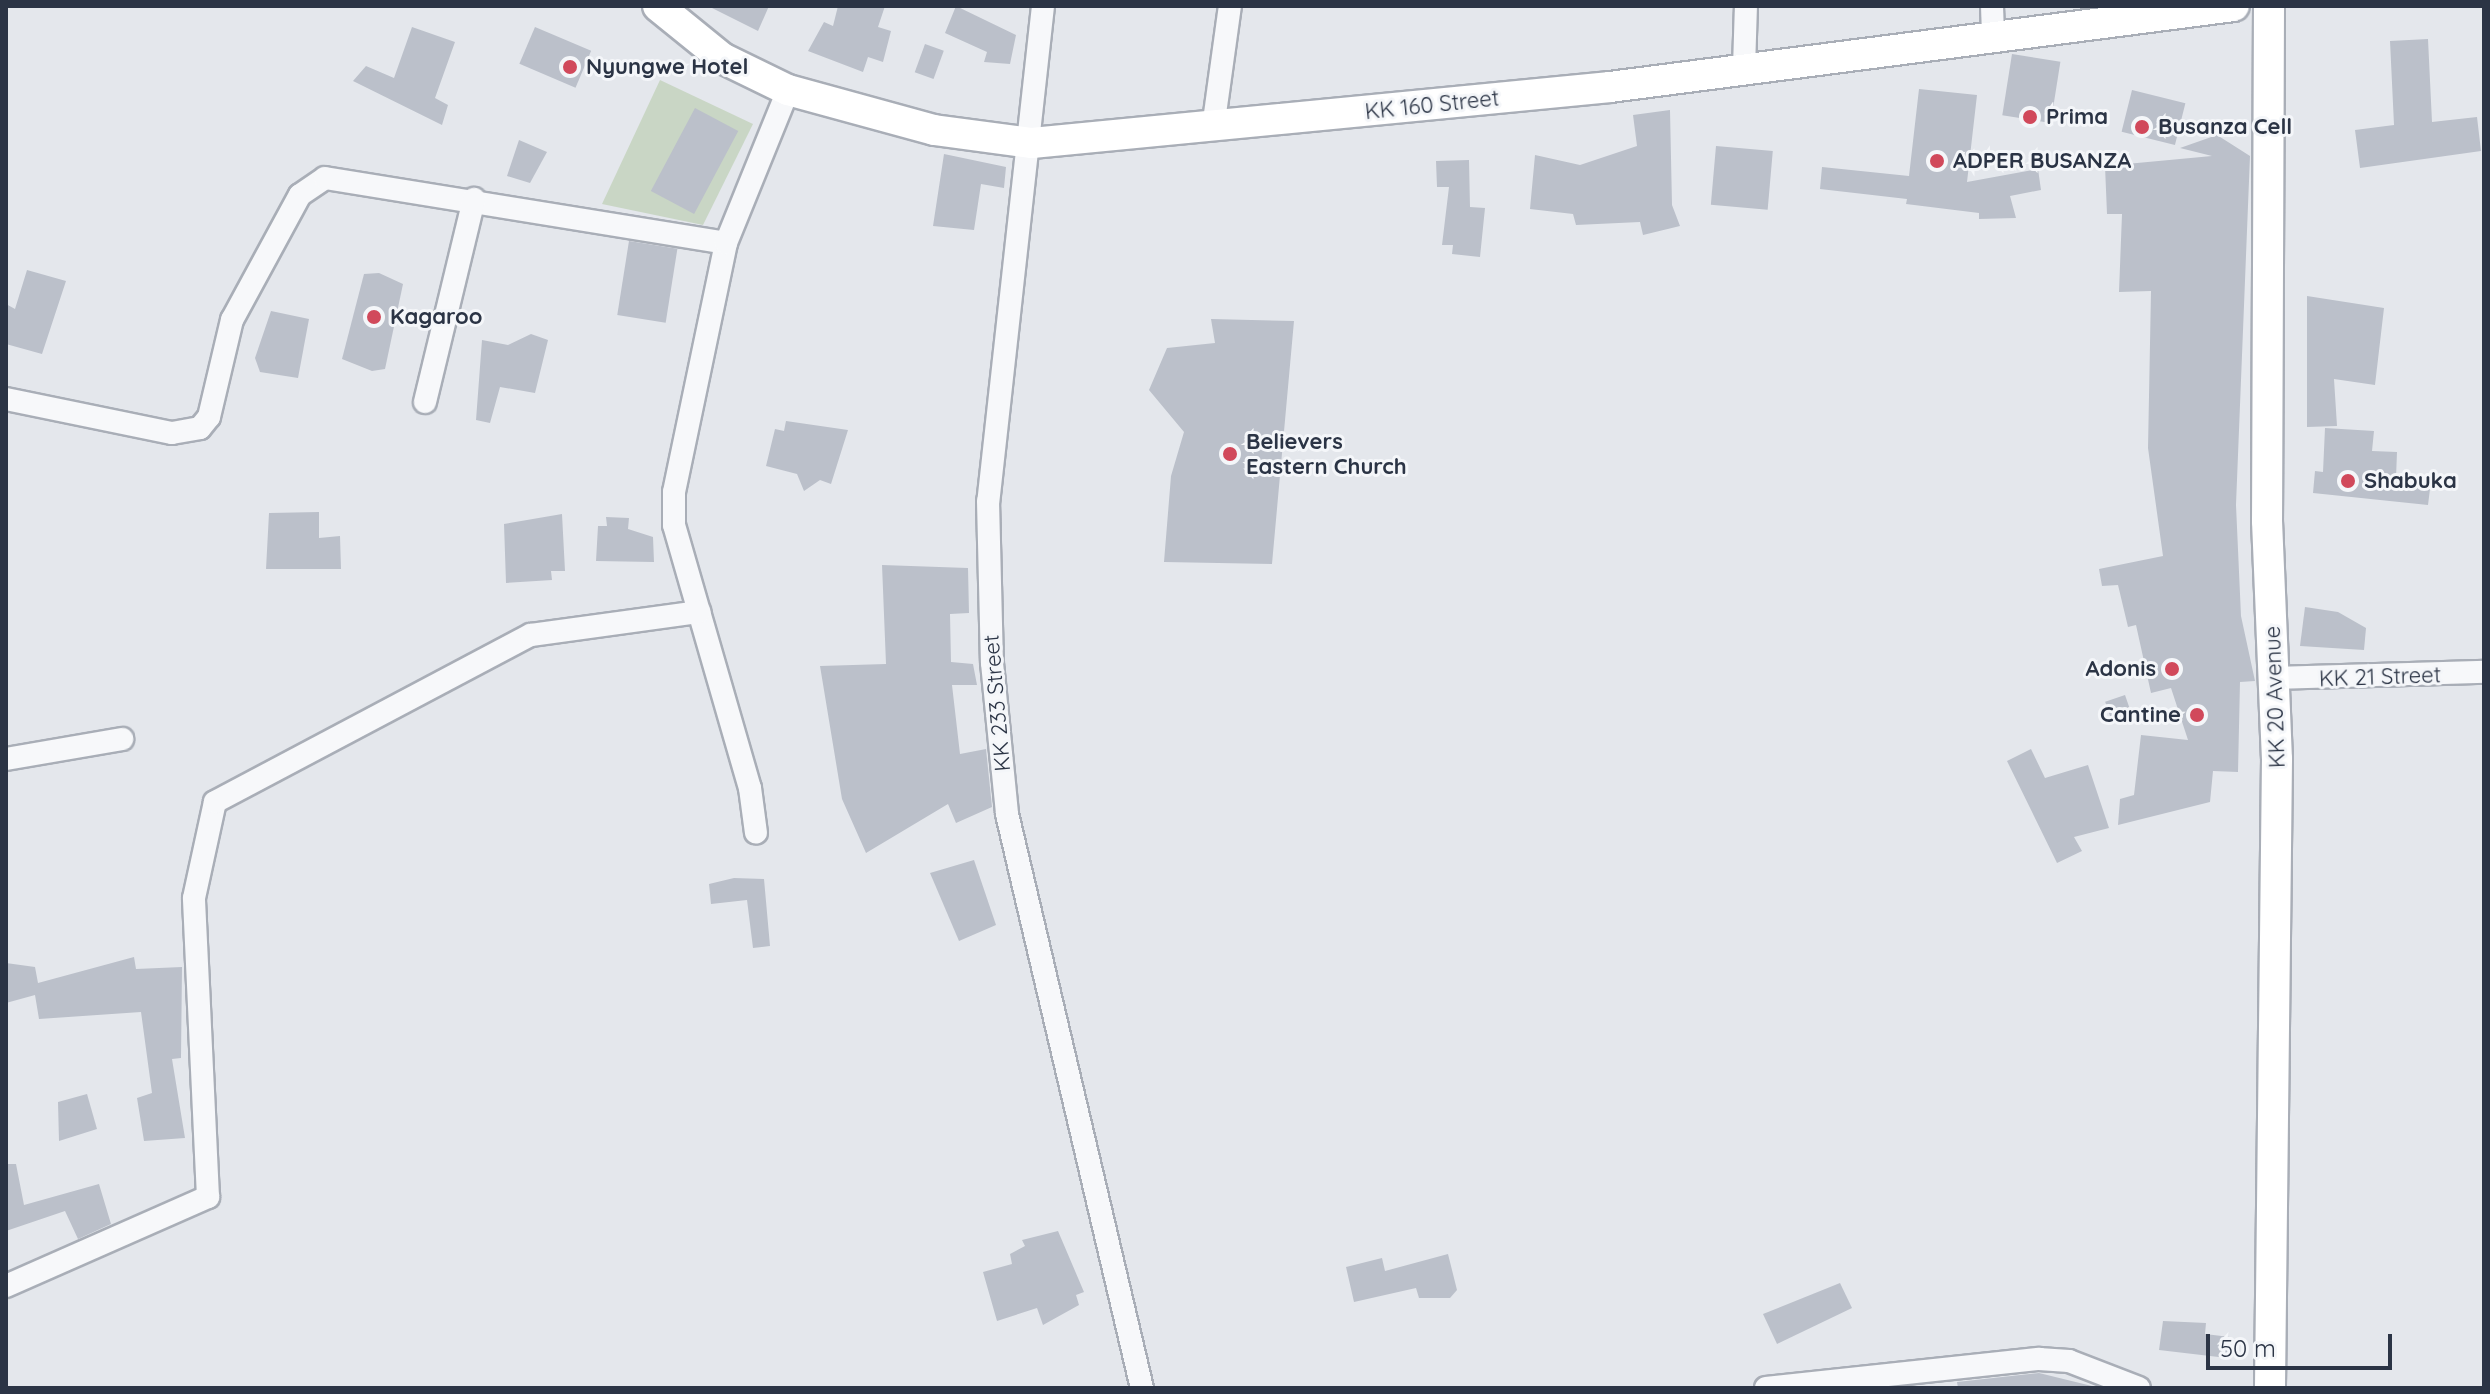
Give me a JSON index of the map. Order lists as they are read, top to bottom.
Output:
{
  "streets": {
    "main road": ["KK 160 Street", "KK 20 Avenue"],
    "street": ["KK 21 Street", "KK 233 Street"]
  },
  "crossings": [
    ["KK 160 Street", "KK 233 Street"],
    ["KK 21 Street", "KK 20 Avenue"]
  ],
  "places": [
    "Nyungwe Hotel",
    "Prima",
    "Busanza Cell",
    "ADPER BUSANZA",
    "Kagaroo",
    "Believers Eastern Church",
    "Shabuka",
    "Adonis",
    "Cantine"
  ],
  "scale_bar": "50 m"
}
